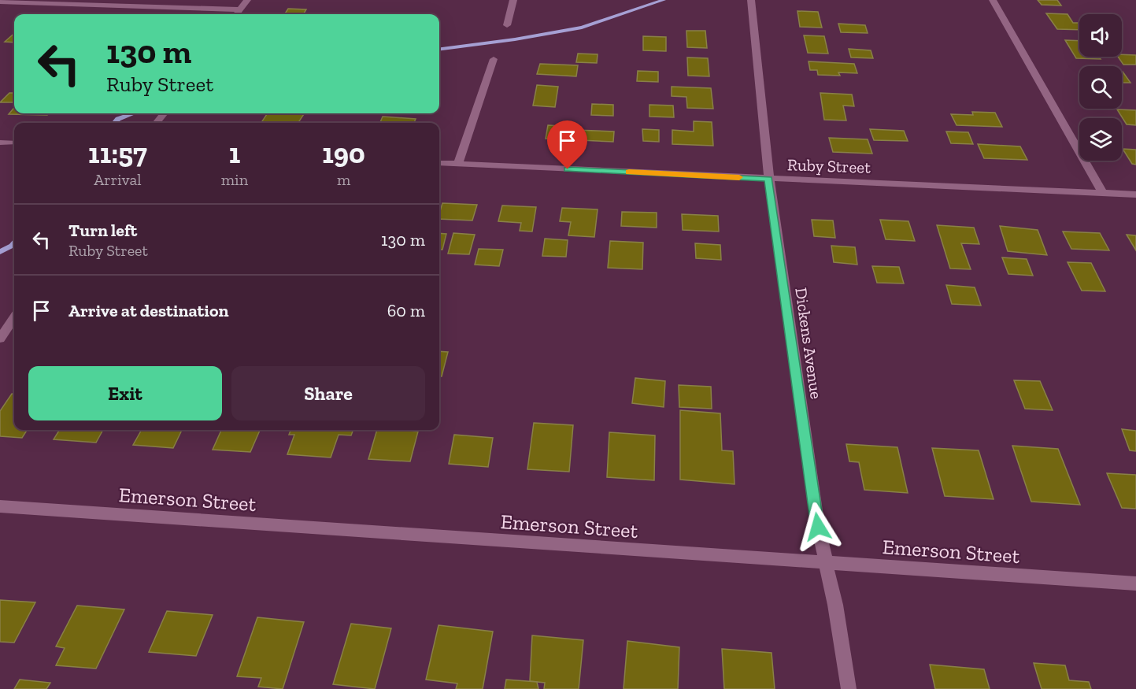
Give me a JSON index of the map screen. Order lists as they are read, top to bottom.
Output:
{
  "streets": {
    "street": ["Ruby Street", "Dickens Avenue", "Emerson Street"]
  },
  "crossings": [
    ["Ruby Street", "Dickens Avenue"],
    ["Dickens Avenue", "Emerson Street"]
  ],
  "page": {
    "turn": ["130 m", "Ruby Street"],
    "eta": [
      "11:57",
      "Arrival",
      "1",
      "min",
      "190",
      "m"
    ],
    "list": [
      {
        "name": "Turn left",
        "note": "Ruby Street",
        "value": "130 m"
      },
      {
        "name": "Arrive at destination",
        "value": "60 m"
      }
    ],
    "buttons": ["Exit", "Share"]
  }
}
